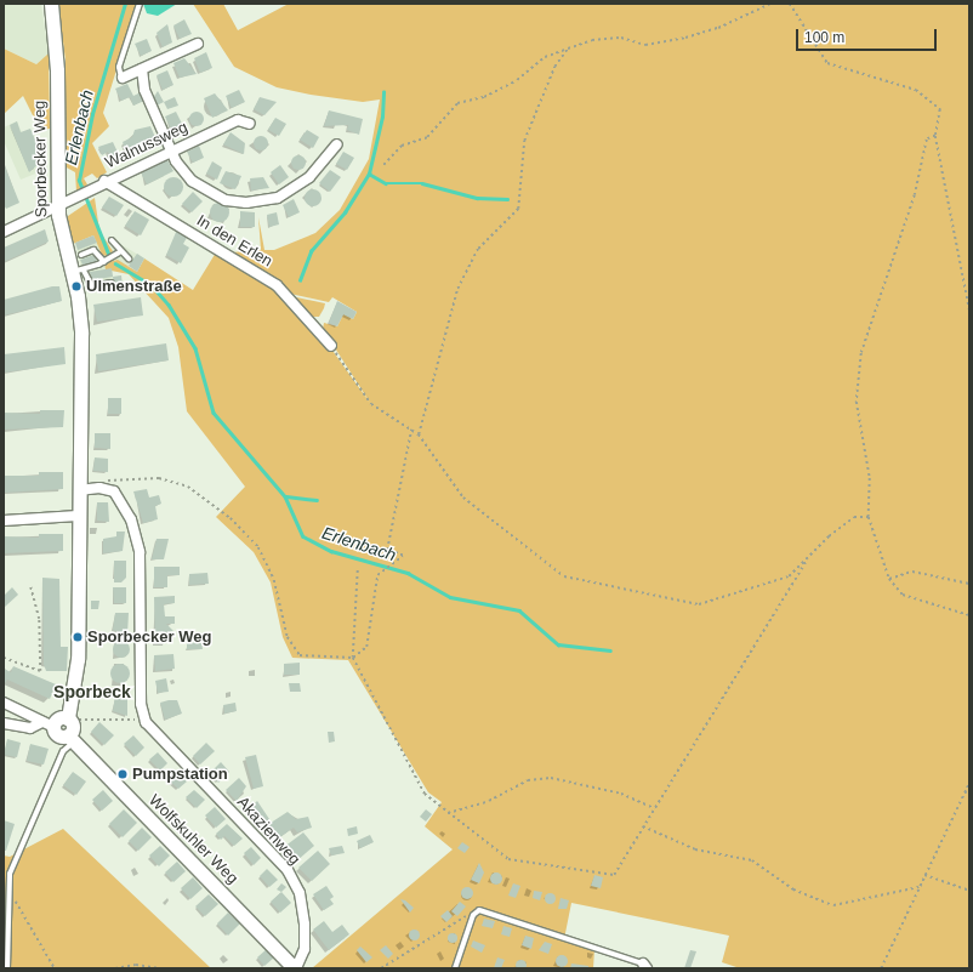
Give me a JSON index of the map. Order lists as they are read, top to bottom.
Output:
{
  "streets": {
    "street": [
      "Walnussweg",
      "Sporbecker Weg",
      "In den Erlen",
      "Akazienweg",
      "Wolfskuhler Weg"
    ]
  },
  "crossings": [
    ["Walnussweg", "Sporbecker Weg"],
    ["Walnussweg", "In den Erlen"],
    ["Akazienweg", "Wolfskuhler Weg"]
  ],
  "districts": ["Sporbeck"],
  "water": ["Erlenbach"],
  "places": ["Ulmenstraße", "Sporbecker Weg", "Pumpstation"],
  "scale_bar": "100 m"
}
